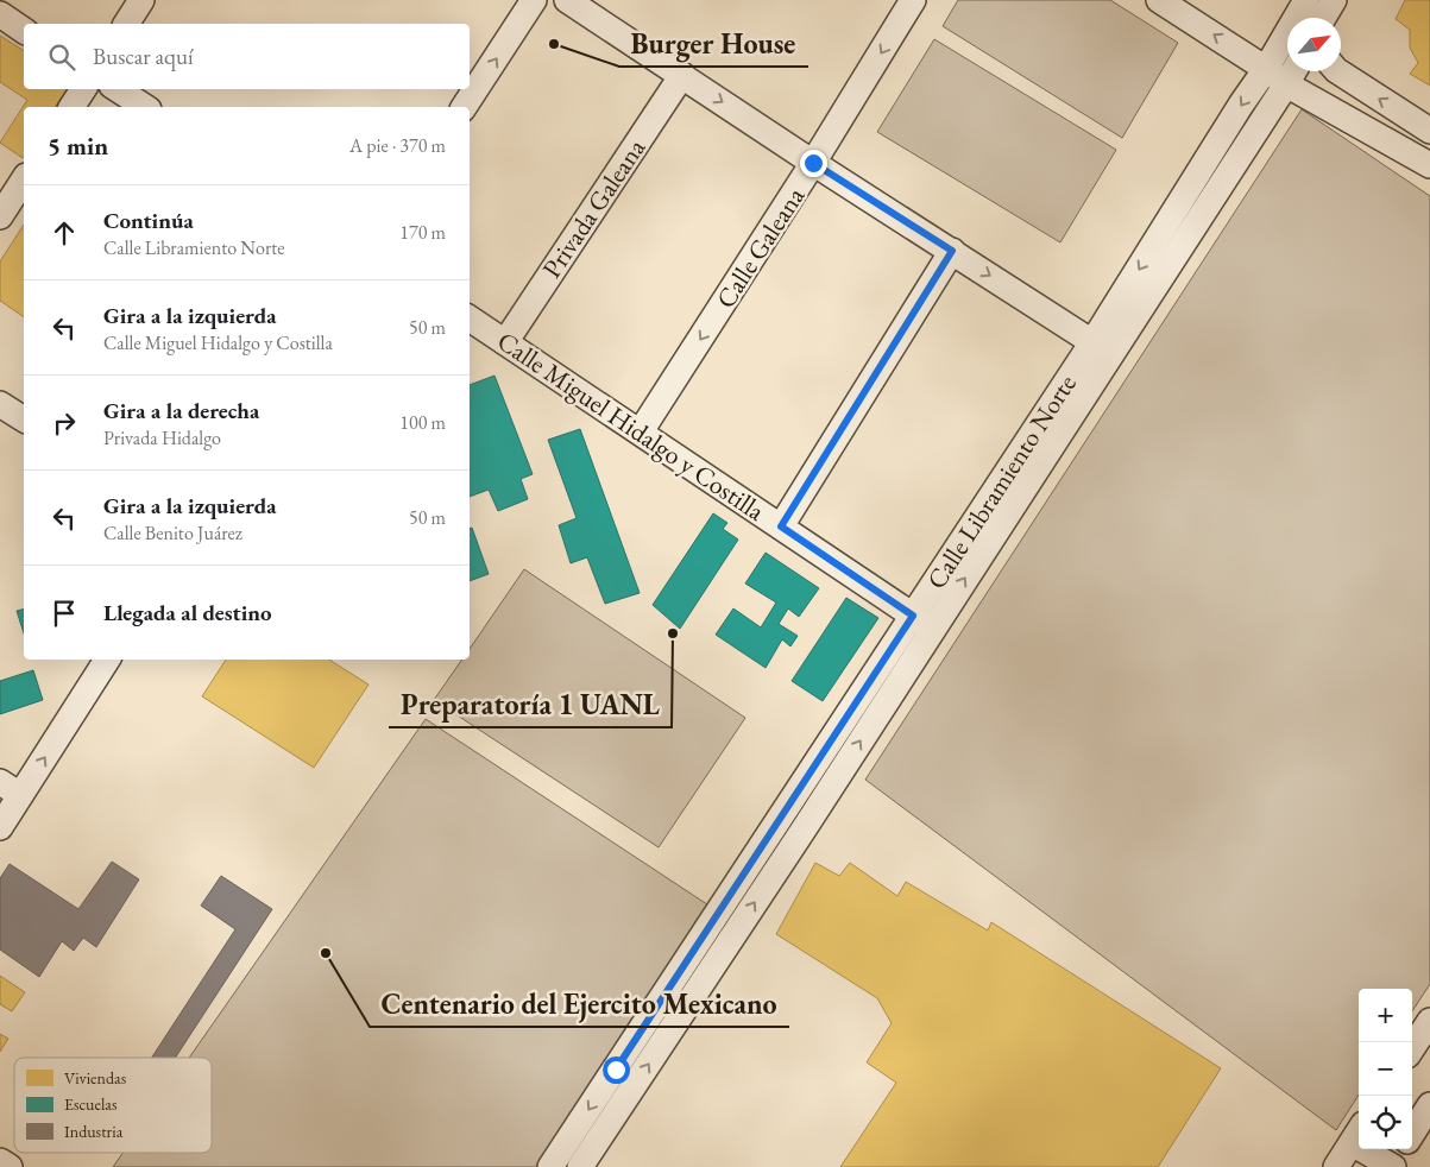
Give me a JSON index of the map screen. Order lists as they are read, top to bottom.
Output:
{
  "streets": {
    "street": [
      "Privada Galeana",
      "Calle Galeana",
      "Calle Miguel Hidalgo y Costilla",
      "Calle Libramiento Norte"
    ]
  },
  "crossings": [
    ["Privada Galeana", "Calle Miguel Hidalgo y Costilla"],
    ["Calle Galeana", "Calle Miguel Hidalgo y Costilla"],
    ["Calle Miguel Hidalgo y Costilla", "Calle Libramiento Norte"]
  ],
  "places": ["Burger House", "Preparatoría 1 UANL", "Centenario del Ejercito Mexicano"],
  "legend": ["Viviendas", "Escuelas", "Industria"],
  "north": "top right",
  "page": {
    "search": "Buscar aquí",
    "heading": ["5 min", "A pie · 370 m"],
    "list": [
      ["Continúa", "Calle Libramiento Norte", "170 m"],
      ["Gira a la izquierda", "Calle Miguel Hidalgo y Costilla", "50 m"],
      ["Gira a la derecha", "Privada Hidalgo", "100 m"],
      ["Gira a la izquierda", "Calle Benito Juárez", "50 m"],
      "Llegada al destino"
    ],
    "map_buttons": ["+", "−"]
  }
}
